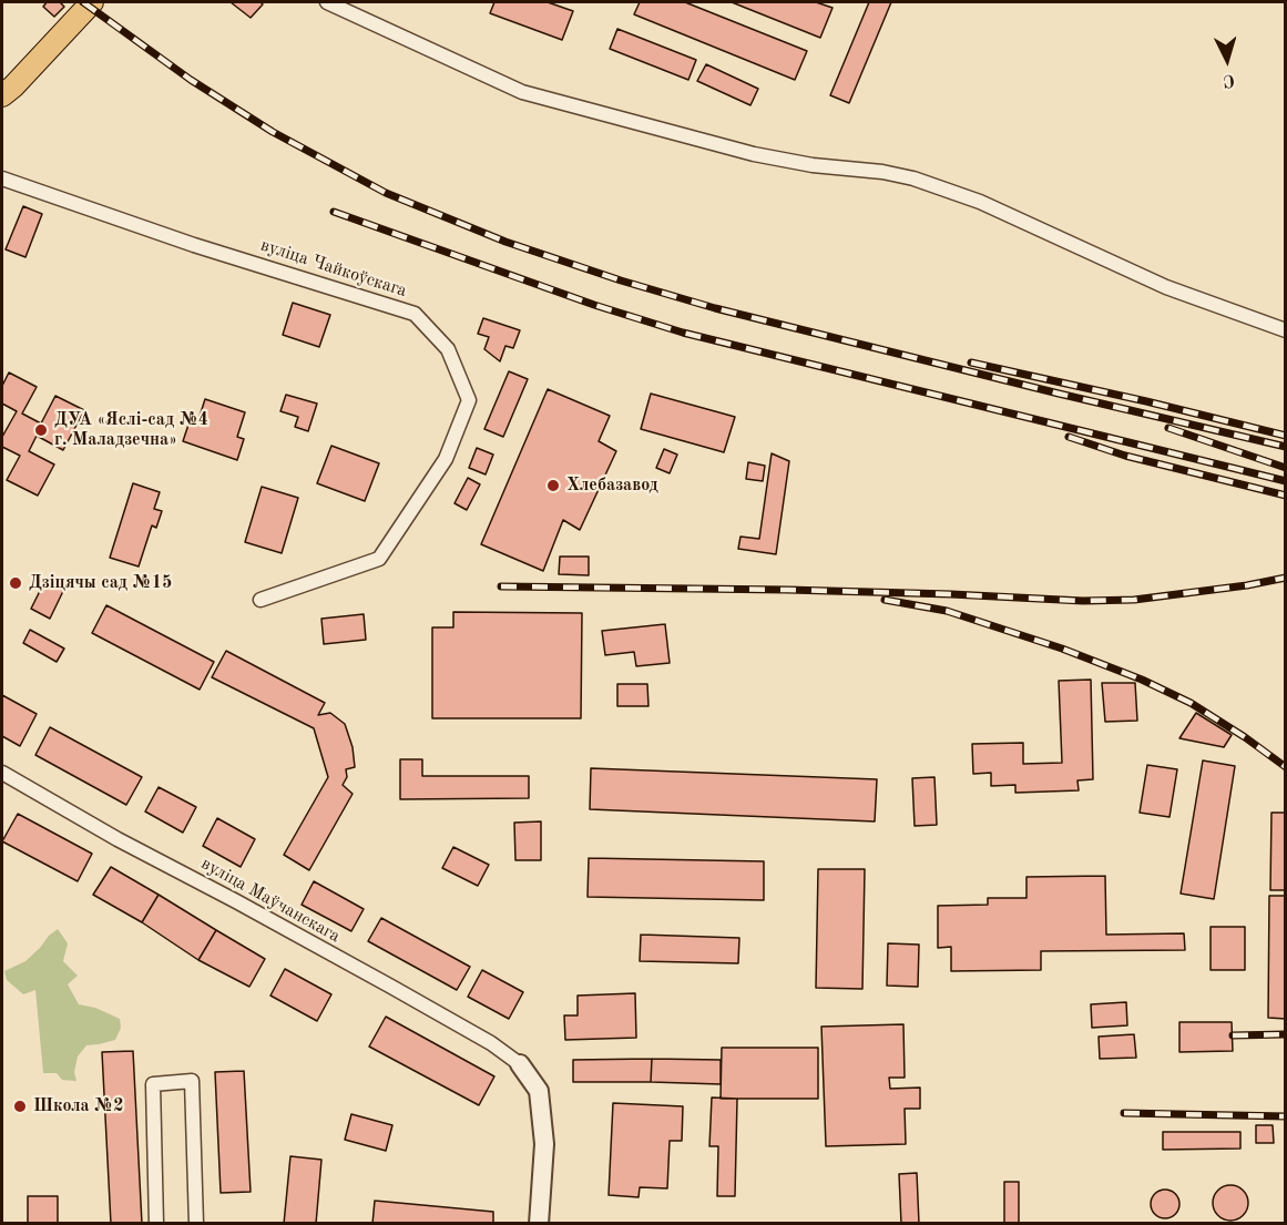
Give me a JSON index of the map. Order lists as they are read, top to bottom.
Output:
{
  "streets": {
    "street": ["вуліца Чайкоўскага", "вуліца Маўчанскага"]
  },
  "places": [
    "ДУА «Яслі-сад №4 г. Маладзечна»",
    "Хлебазавод",
    "Дзіцячы сад №15",
    "Школа №2"
  ],
  "north": "bottom"
}
